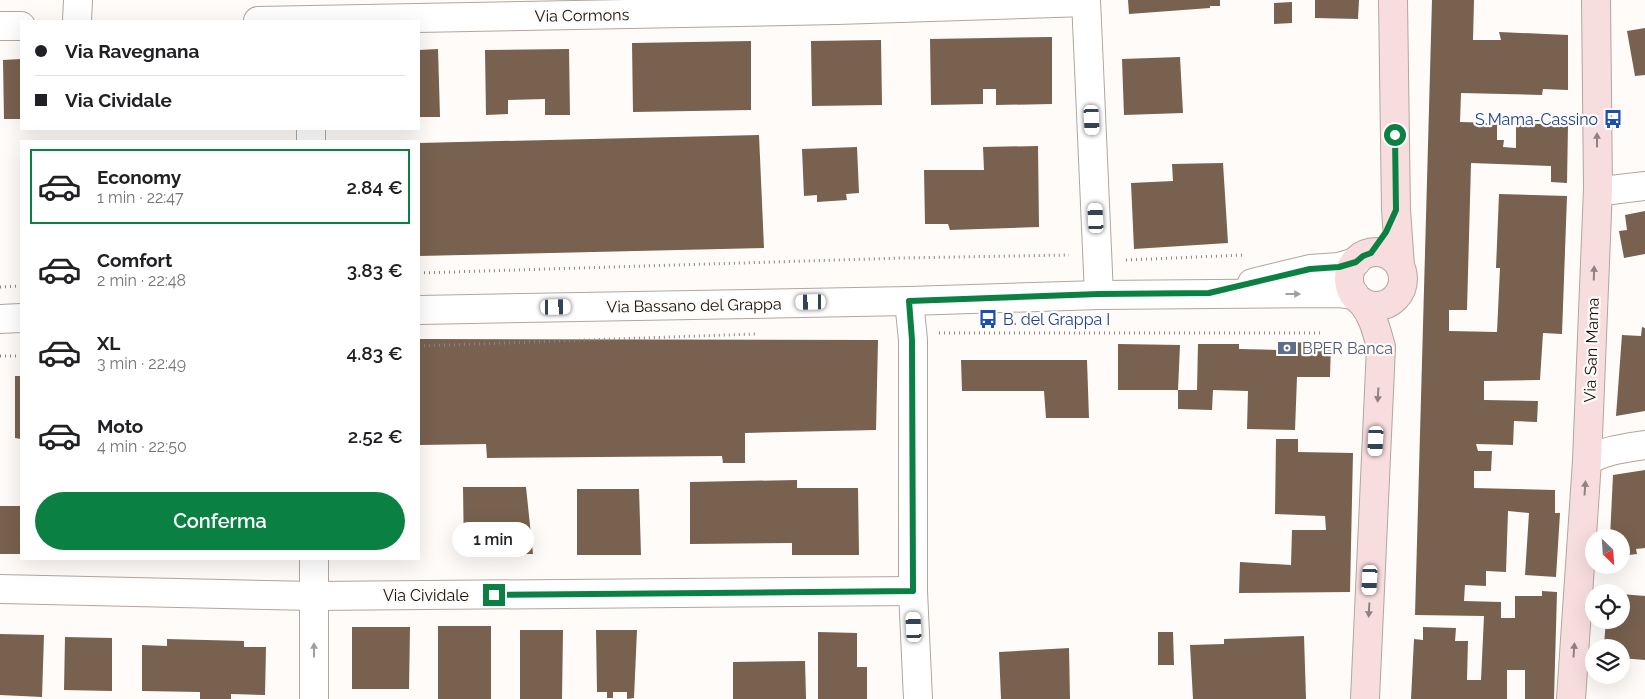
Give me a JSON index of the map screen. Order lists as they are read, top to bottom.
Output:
{
  "streets": {
    "street": [
      "Via Cormons",
      "Via Bassano del Grappa",
      "Via San Mama",
      "Via Cividale"
    ]
  },
  "places": {
    "bus stop": ["S.Mama-Cassino", "B. del Grappa I"],
    "bank": ["BPER Banca"]
  },
  "north": "bottom right",
  "page": {
    "banner": ["Via Ravegnana", "Via Cividale"],
    "list": [
      {
        "name": "Economy",
        "note": "1 min · 22:47",
        "value": "2.84 €"
      },
      {
        "name": "Comfort",
        "note": "2 min · 22:48",
        "value": "3.83 €"
      },
      {
        "name": "XL",
        "note": "3 min · 22:49",
        "value": "4.83 €"
      },
      {
        "name": "Moto",
        "note": "4 min · 22:50",
        "value": "2.52 €"
      }
    ],
    "buttons": "Conferma",
    "bubble": "1 min"
  }
}
